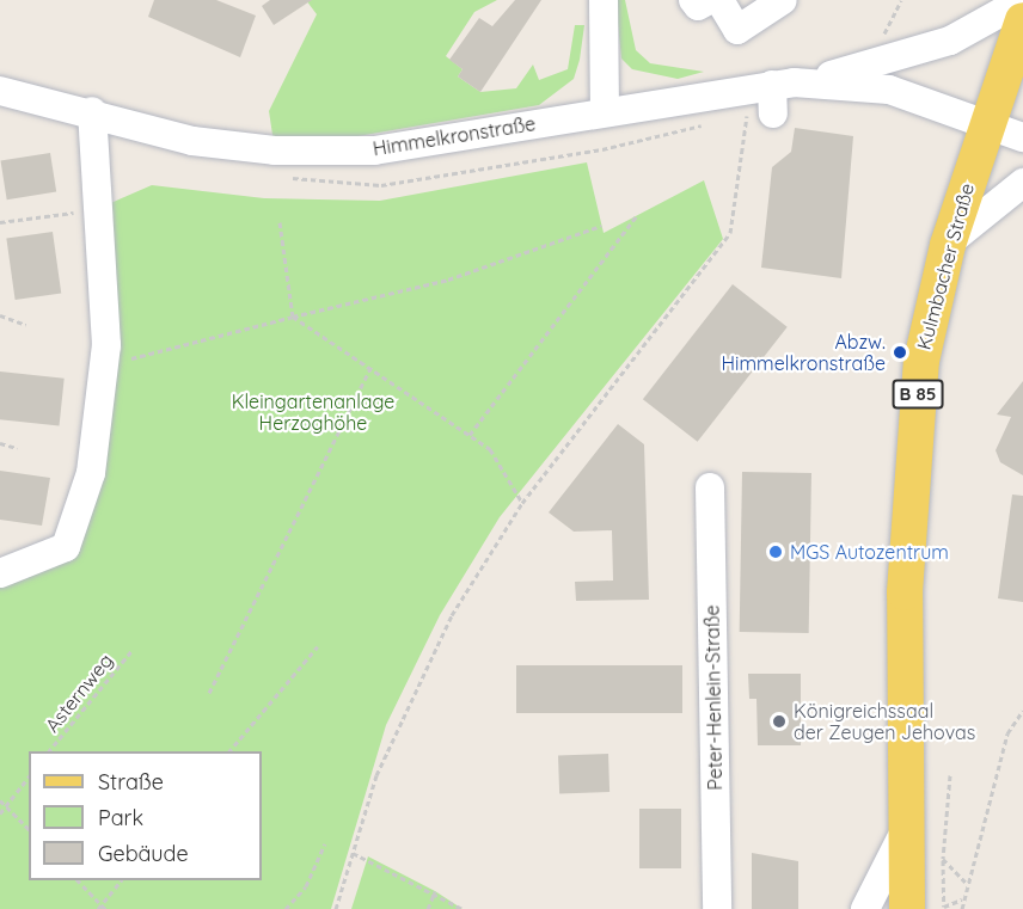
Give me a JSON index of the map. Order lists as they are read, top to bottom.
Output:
{
  "streets": {
    "main road": ["Kulmbacher Straße", "B 85"],
    "street": ["Himmelkronstraße", "Peter-Henlein-Straße"],
    "path": ["Asternweg"]
  },
  "crossings": [
    ["Himmelkronstraße", "Kulmbacher Straße"]
  ],
  "parks": ["Kleingartenanlage Herzoghöhe"],
  "places": ["Abzw. Himmelkronstraße", "MGS Autozentrum", "Königreichssaal der Zeugen Jehovas"],
  "legend": ["Straße", "Park", "Gebäude"]
}
